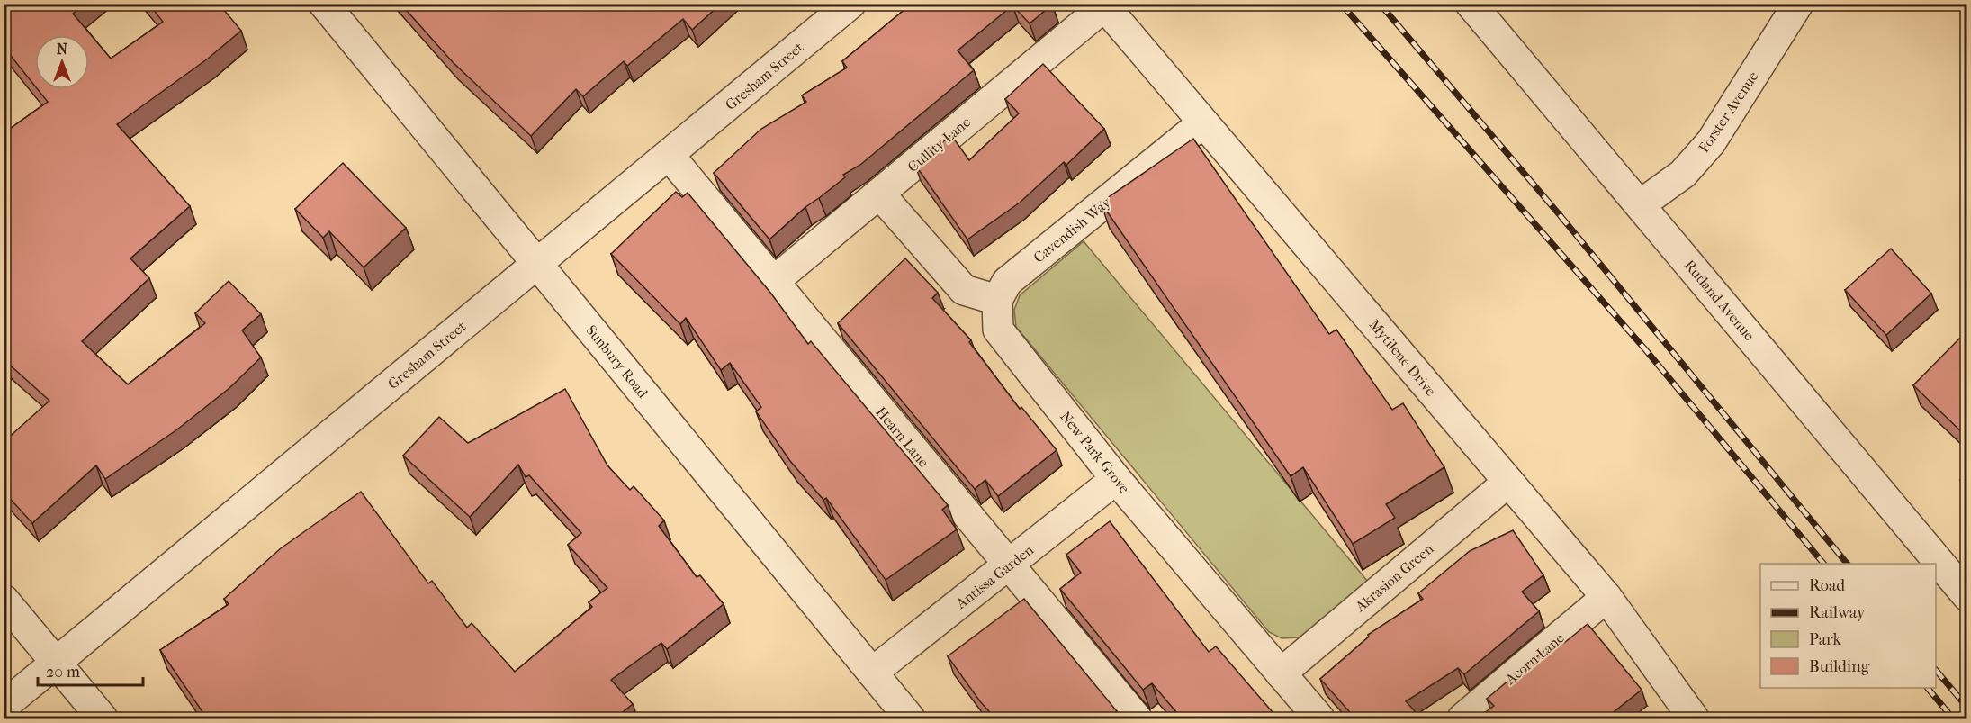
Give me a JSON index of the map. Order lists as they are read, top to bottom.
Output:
{
  "streets": {
    "street": [
      "Gresham Street",
      "Forster Avenue",
      "Cullity Lane",
      "Cavendish Way",
      "Rutland Avenue",
      "Mytilene Drive",
      "Sunbury Road",
      "Hearn Lane",
      "New Park Grove",
      "Antissa Garden",
      "Akrasion Green",
      "Acorn Lane"
    ]
  },
  "crossings": [
    ["Gresham Street", "Sunbury Road"],
    ["Gresham Street", "Hearn Lane"],
    ["Forster Avenue", "Rutland Avenue"],
    ["Cullity Lane", "Mytilene Drive"],
    ["Cullity Lane", "Hearn Lane"],
    ["Cavendish Way", "Mytilene Drive"],
    ["Cavendish Way", "New Park Grove"],
    ["Mytilene Drive", "Akrasion Green"],
    ["Mytilene Drive", "Acorn Lane"],
    ["Sunbury Road", "Antissa Garden"],
    ["Hearn Lane", "Antissa Garden"],
    ["New Park Grove", "Antissa Garden"],
    ["New Park Grove", "Akrasion Green"]
  ],
  "legend": [
    "Road",
    "Railway",
    "Park",
    "Building"
  ],
  "scale_bar": "20 m",
  "north": "top"
}
